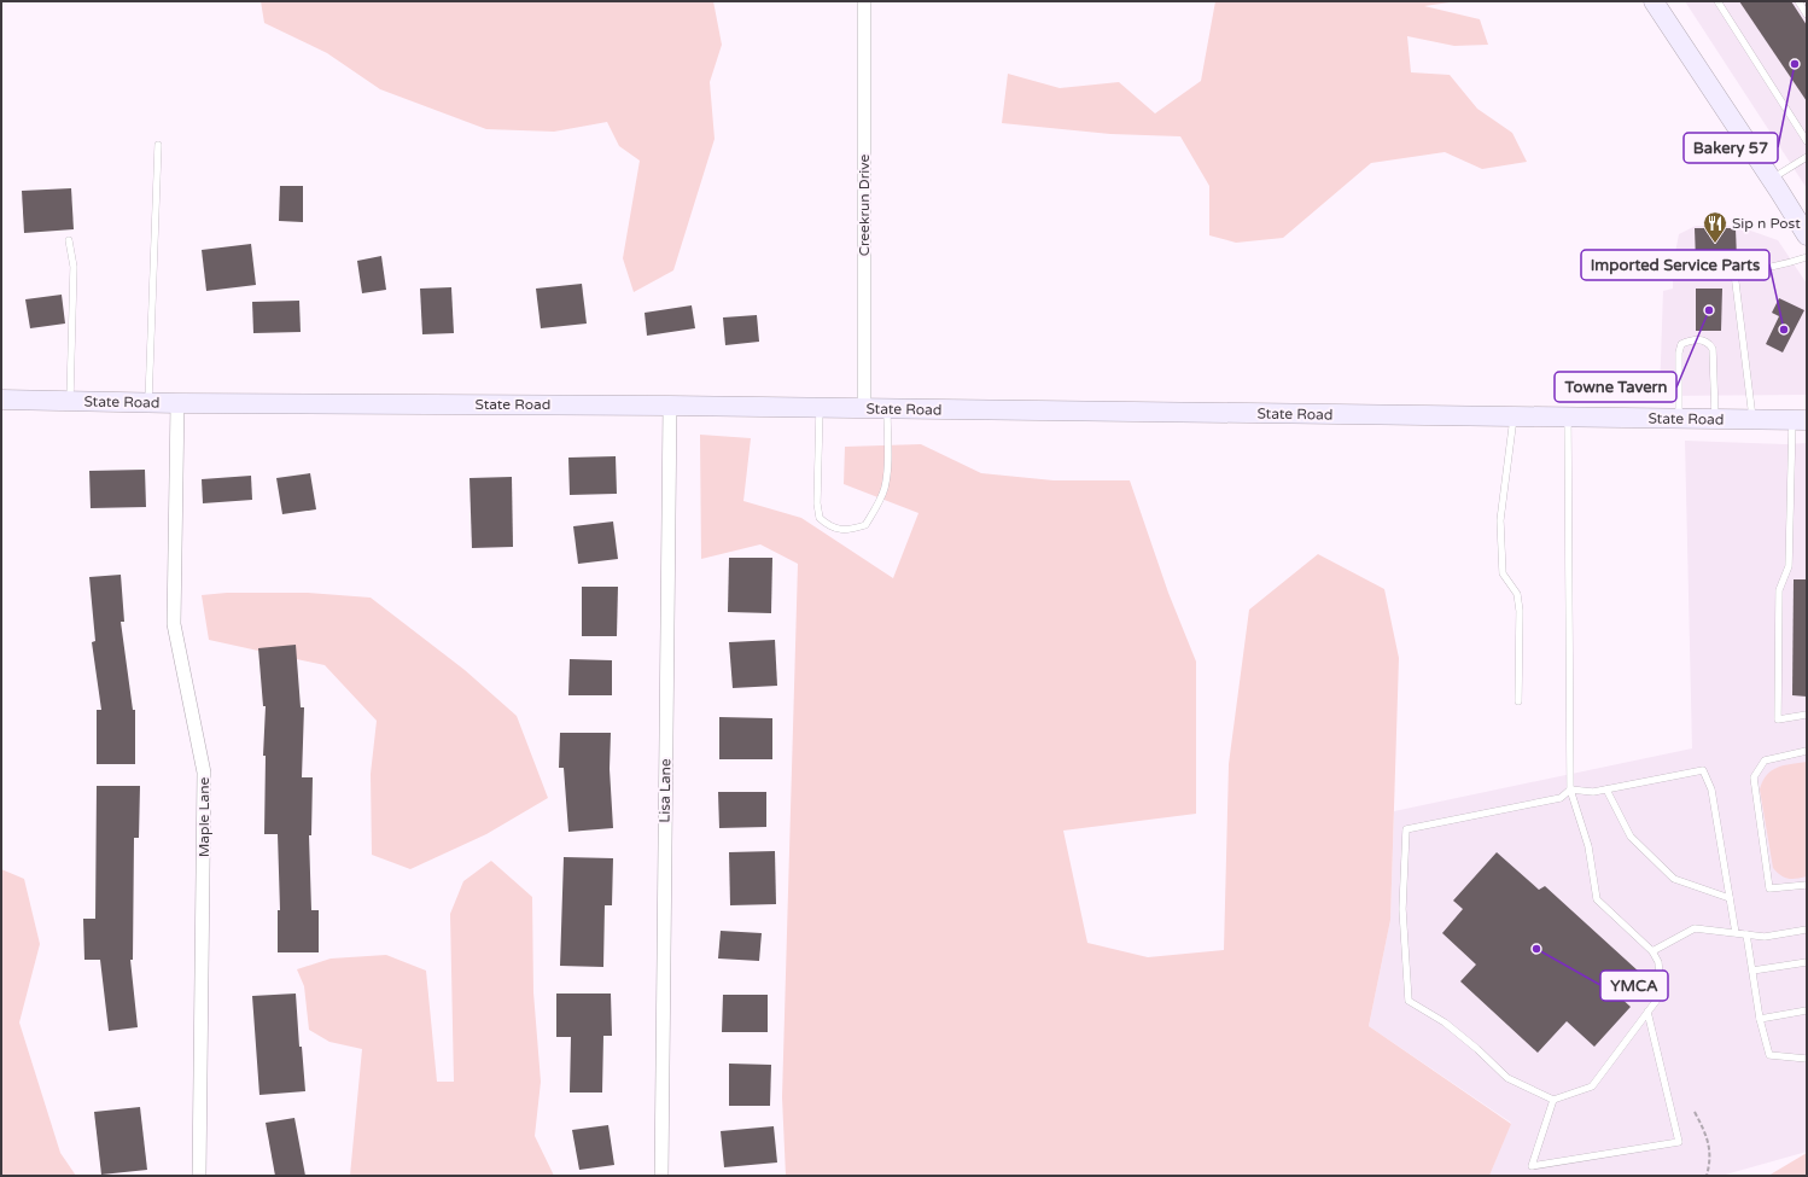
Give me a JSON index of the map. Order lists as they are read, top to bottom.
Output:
{
  "streets": {
    "main road": ["State Road"],
    "street": ["Creekrun Drive", "Lisa Lane", "Maple Lane"]
  },
  "crossings": [
    ["Creekrun Drive", "State Road"],
    ["State Road", "Lisa Lane"],
    ["State Road", "Maple Lane"]
  ],
  "places": {
    "other": [
      "Bakery 57",
      "Towne Tavern",
      "Imported Service Parts",
      "YMCA"
    ],
    "restaurant": ["Sip n Post"]
  }
}
